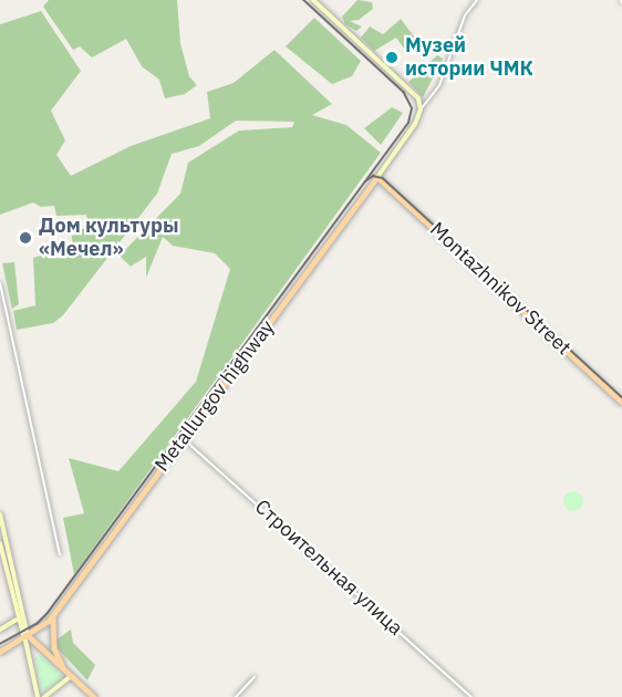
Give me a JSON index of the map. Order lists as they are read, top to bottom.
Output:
{
  "streets": {
    "main road": ["Montazhnikov Street", "Metallurgov highway"],
    "street": ["Строительная улица"]
  },
  "crossings": [
    ["Montazhnikov Street", "Metallurgov highway"],
    ["Metallurgov highway", "Строительная улица"]
  ],
  "places": ["Музей истории ЧМК", "Дом культуры «Мечел»"]
}
